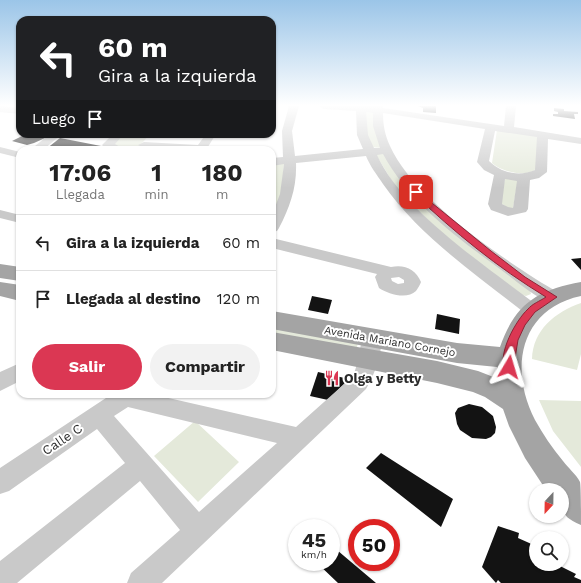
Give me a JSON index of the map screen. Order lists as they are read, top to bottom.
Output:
{
  "streets": {
    "main road": ["Avenida Mariano Cornejo"],
    "street": ["Calle C"]
  },
  "places": {
    "restaurant": ["Olga y Betty"]
  },
  "north": "bottom",
  "page": {
    "turn": ["60 m", "Gira a la izquierda"],
    "then": "Luego",
    "eta": [
      "17:06",
      "Llegada",
      "1",
      "min",
      "180",
      "m"
    ],
    "list": [
      {
        "name": "Gira a la izquierda",
        "value": "60 m"
      },
      {
        "name": "Llegada al destino",
        "value": "120 m"
      }
    ],
    "buttons": ["Salir", "Compartir"],
    "speed": "45 km/h",
    "limit": "50"
  }
}
